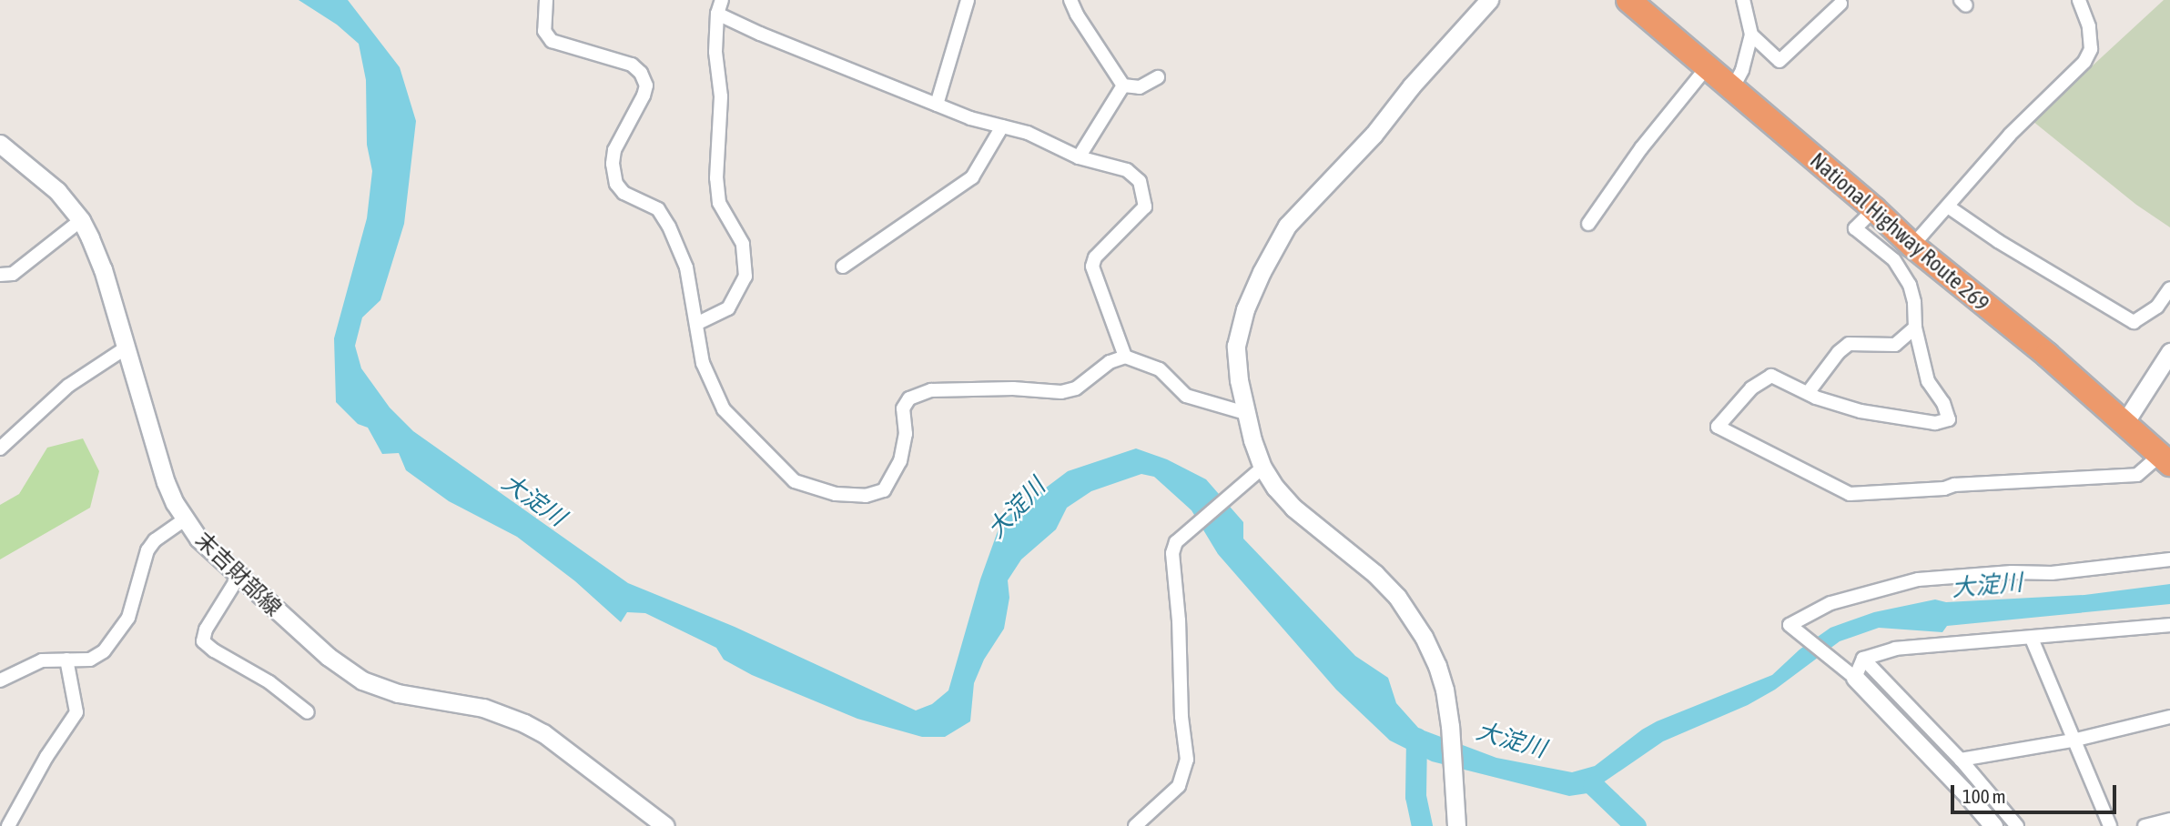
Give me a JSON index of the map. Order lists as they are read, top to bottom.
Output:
{
  "streets": {
    "highway": ["National Highway Route 269"],
    "street": ["末吉財部線"]
  },
  "water": ["大淀川"],
  "scale_bar": "100 m"
}
